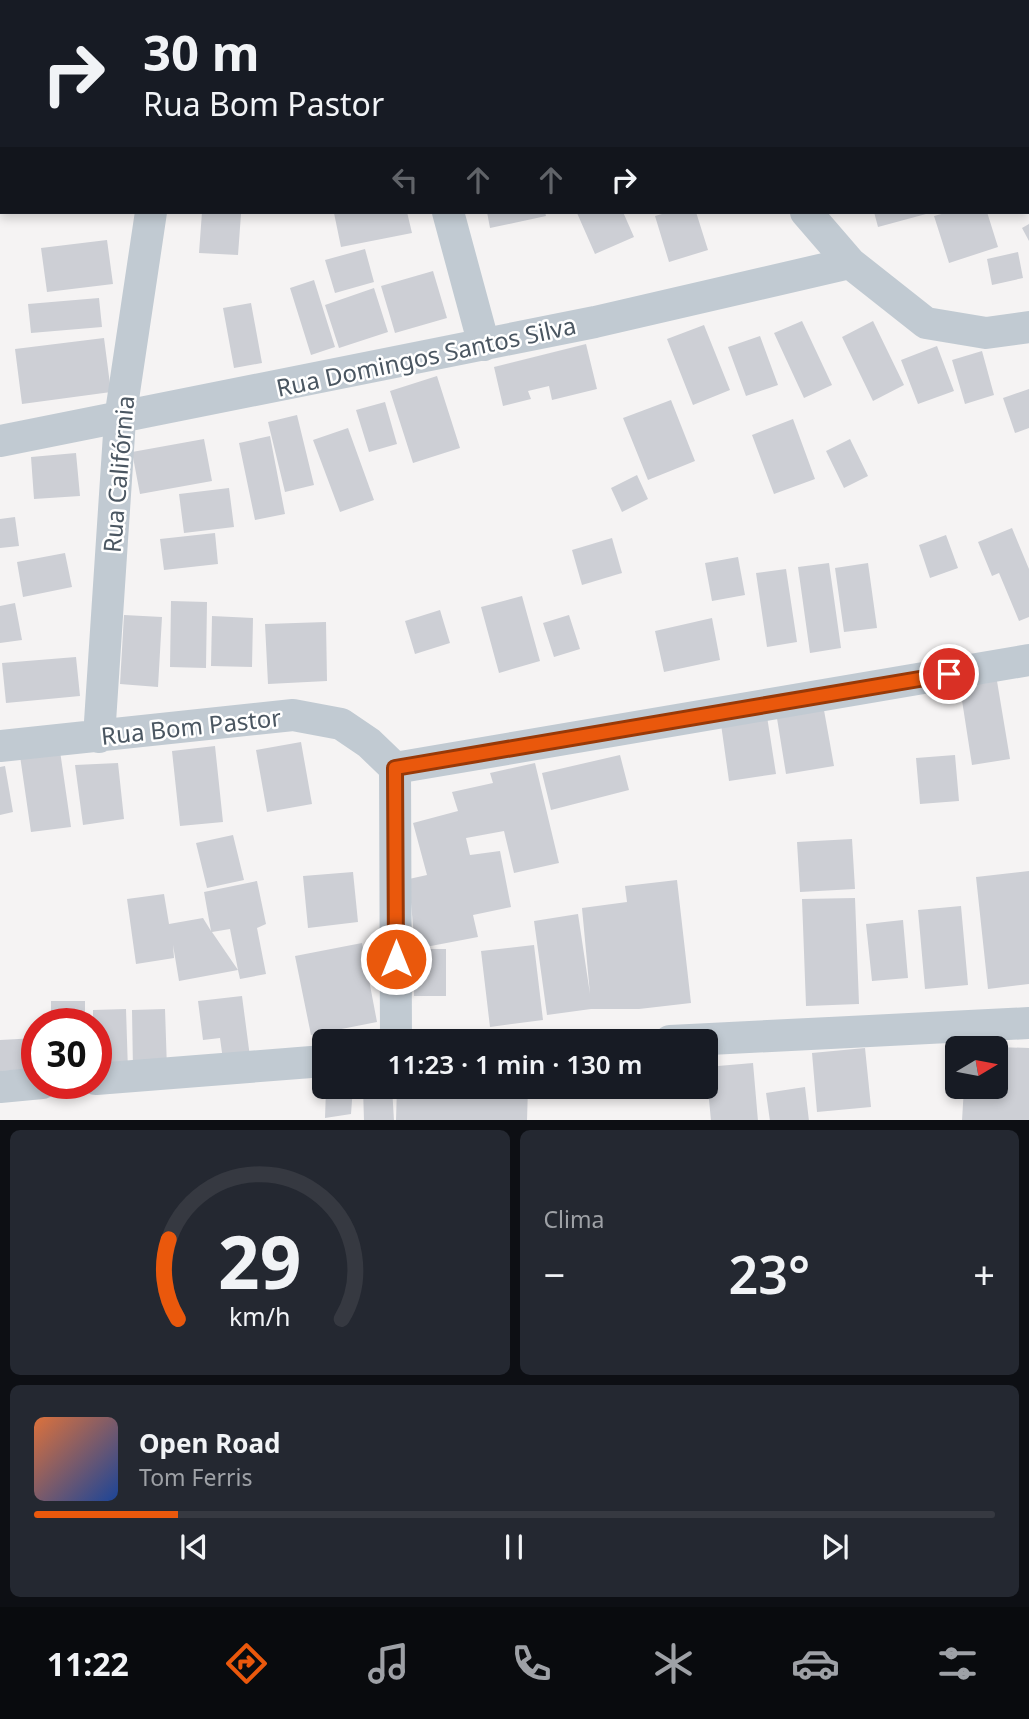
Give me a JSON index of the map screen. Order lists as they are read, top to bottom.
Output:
{
  "streets": {
    "street": ["Rua Domingos Santos Silva", "Rua Califórnia", "Rua Bom Pastor"]
  },
  "crossings": [
    ["Rua Domingos Santos Silva", "Rua Califórnia"],
    ["Rua Califórnia", "Rua Bom Pastor"]
  ],
  "north": "right",
  "page": {
    "turn": ["30 m", "Rua Bom Pastor"],
    "limit": "30",
    "trip": "11:23 · 1 min · 130 m",
    "tile": "Clima",
    "heat": ["−", "23°", "+"],
    "song": ["Open Road", "Tom Ferris"],
    "tabs": "11:22",
    "gauge": ["29", "km/h"]
  }
}
